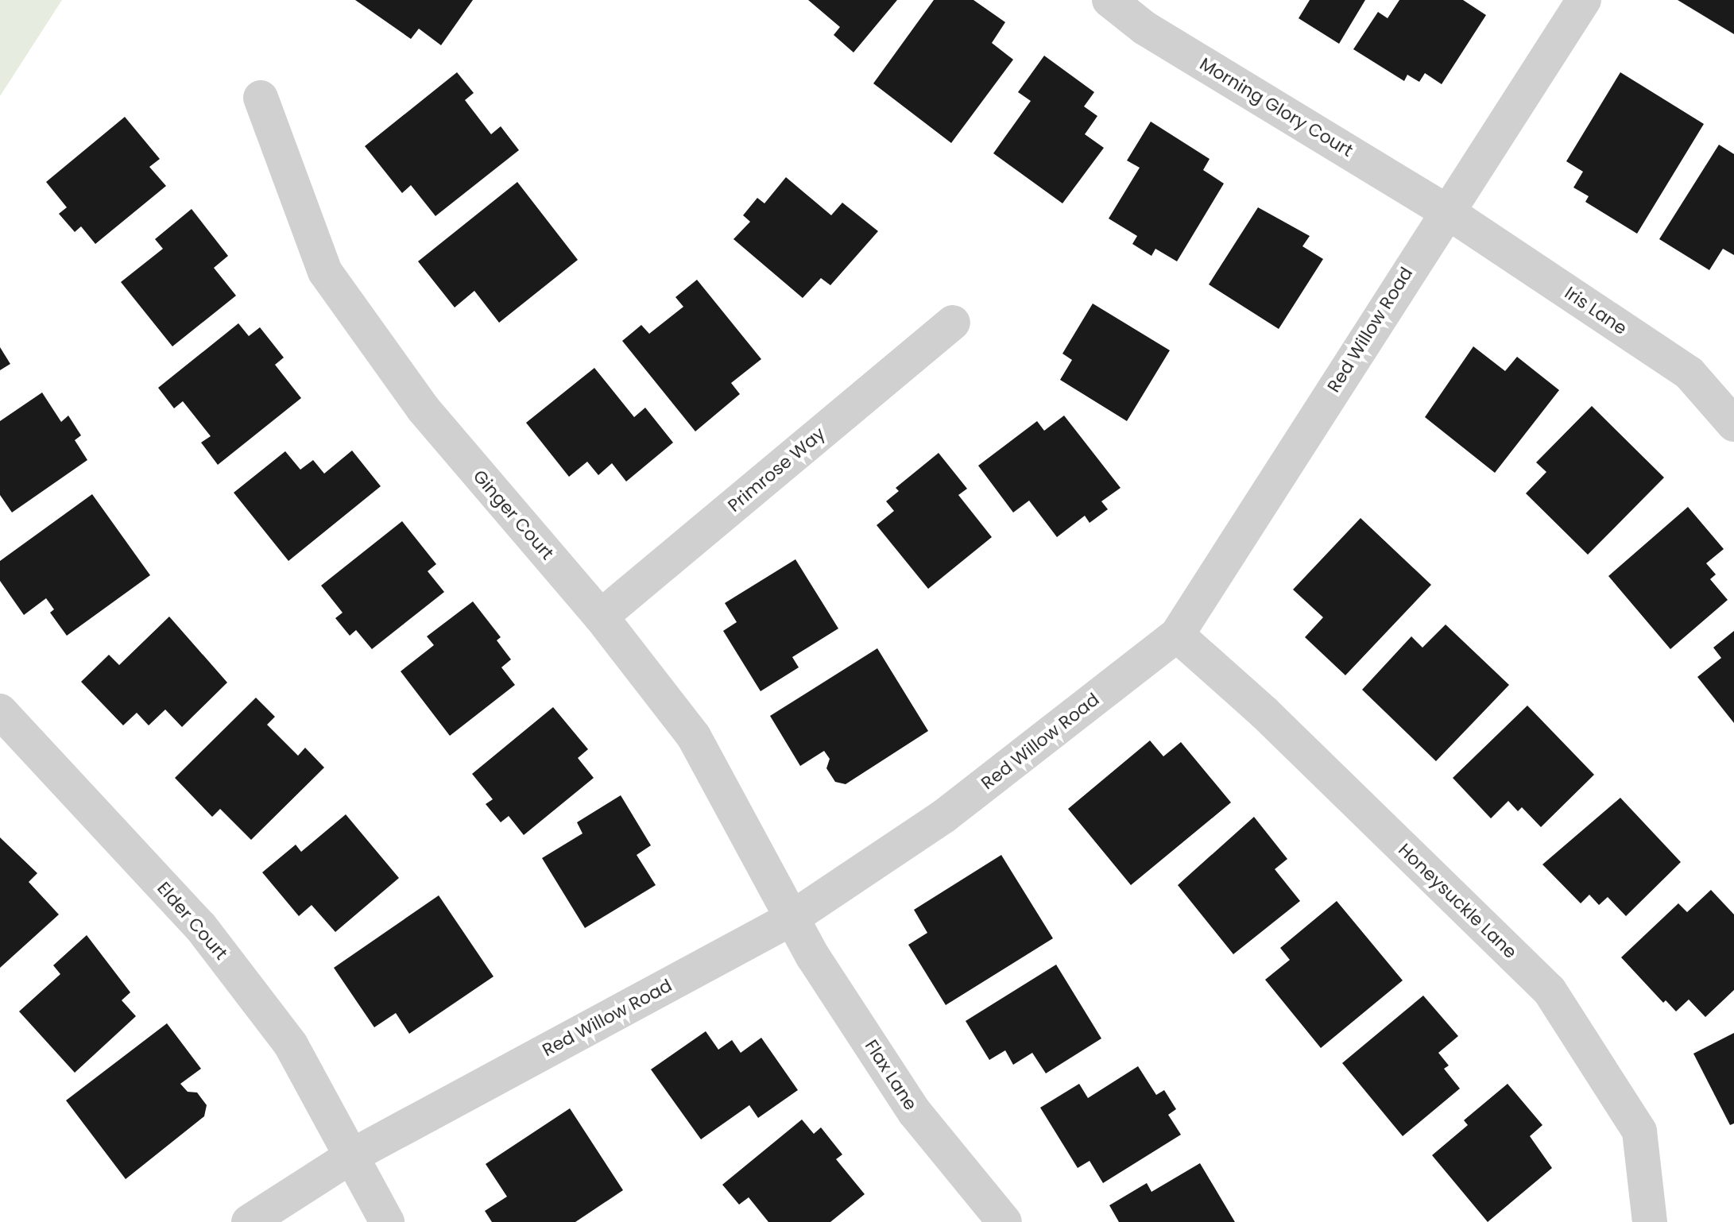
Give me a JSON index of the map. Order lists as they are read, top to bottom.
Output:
{
  "streets": {
    "street": [
      "Morning Glory Court",
      "Iris Lane",
      "Red Willow Road",
      "Primrose Way",
      "Ginger Court",
      "Honeysuckle Lane",
      "Elder Court",
      "Flax Lane"
    ]
  },
  "crossings": [
    ["Morning Glory Court", "Iris Lane"],
    ["Morning Glory Court", "Red Willow Road"],
    ["Iris Lane", "Red Willow Road"],
    ["Red Willow Road", "Ginger Court"],
    ["Red Willow Road", "Honeysuckle Lane"],
    ["Red Willow Road", "Elder Court"],
    ["Red Willow Road", "Flax Lane"],
    ["Primrose Way", "Ginger Court"],
    ["Ginger Court", "Flax Lane"]
  ]
}
